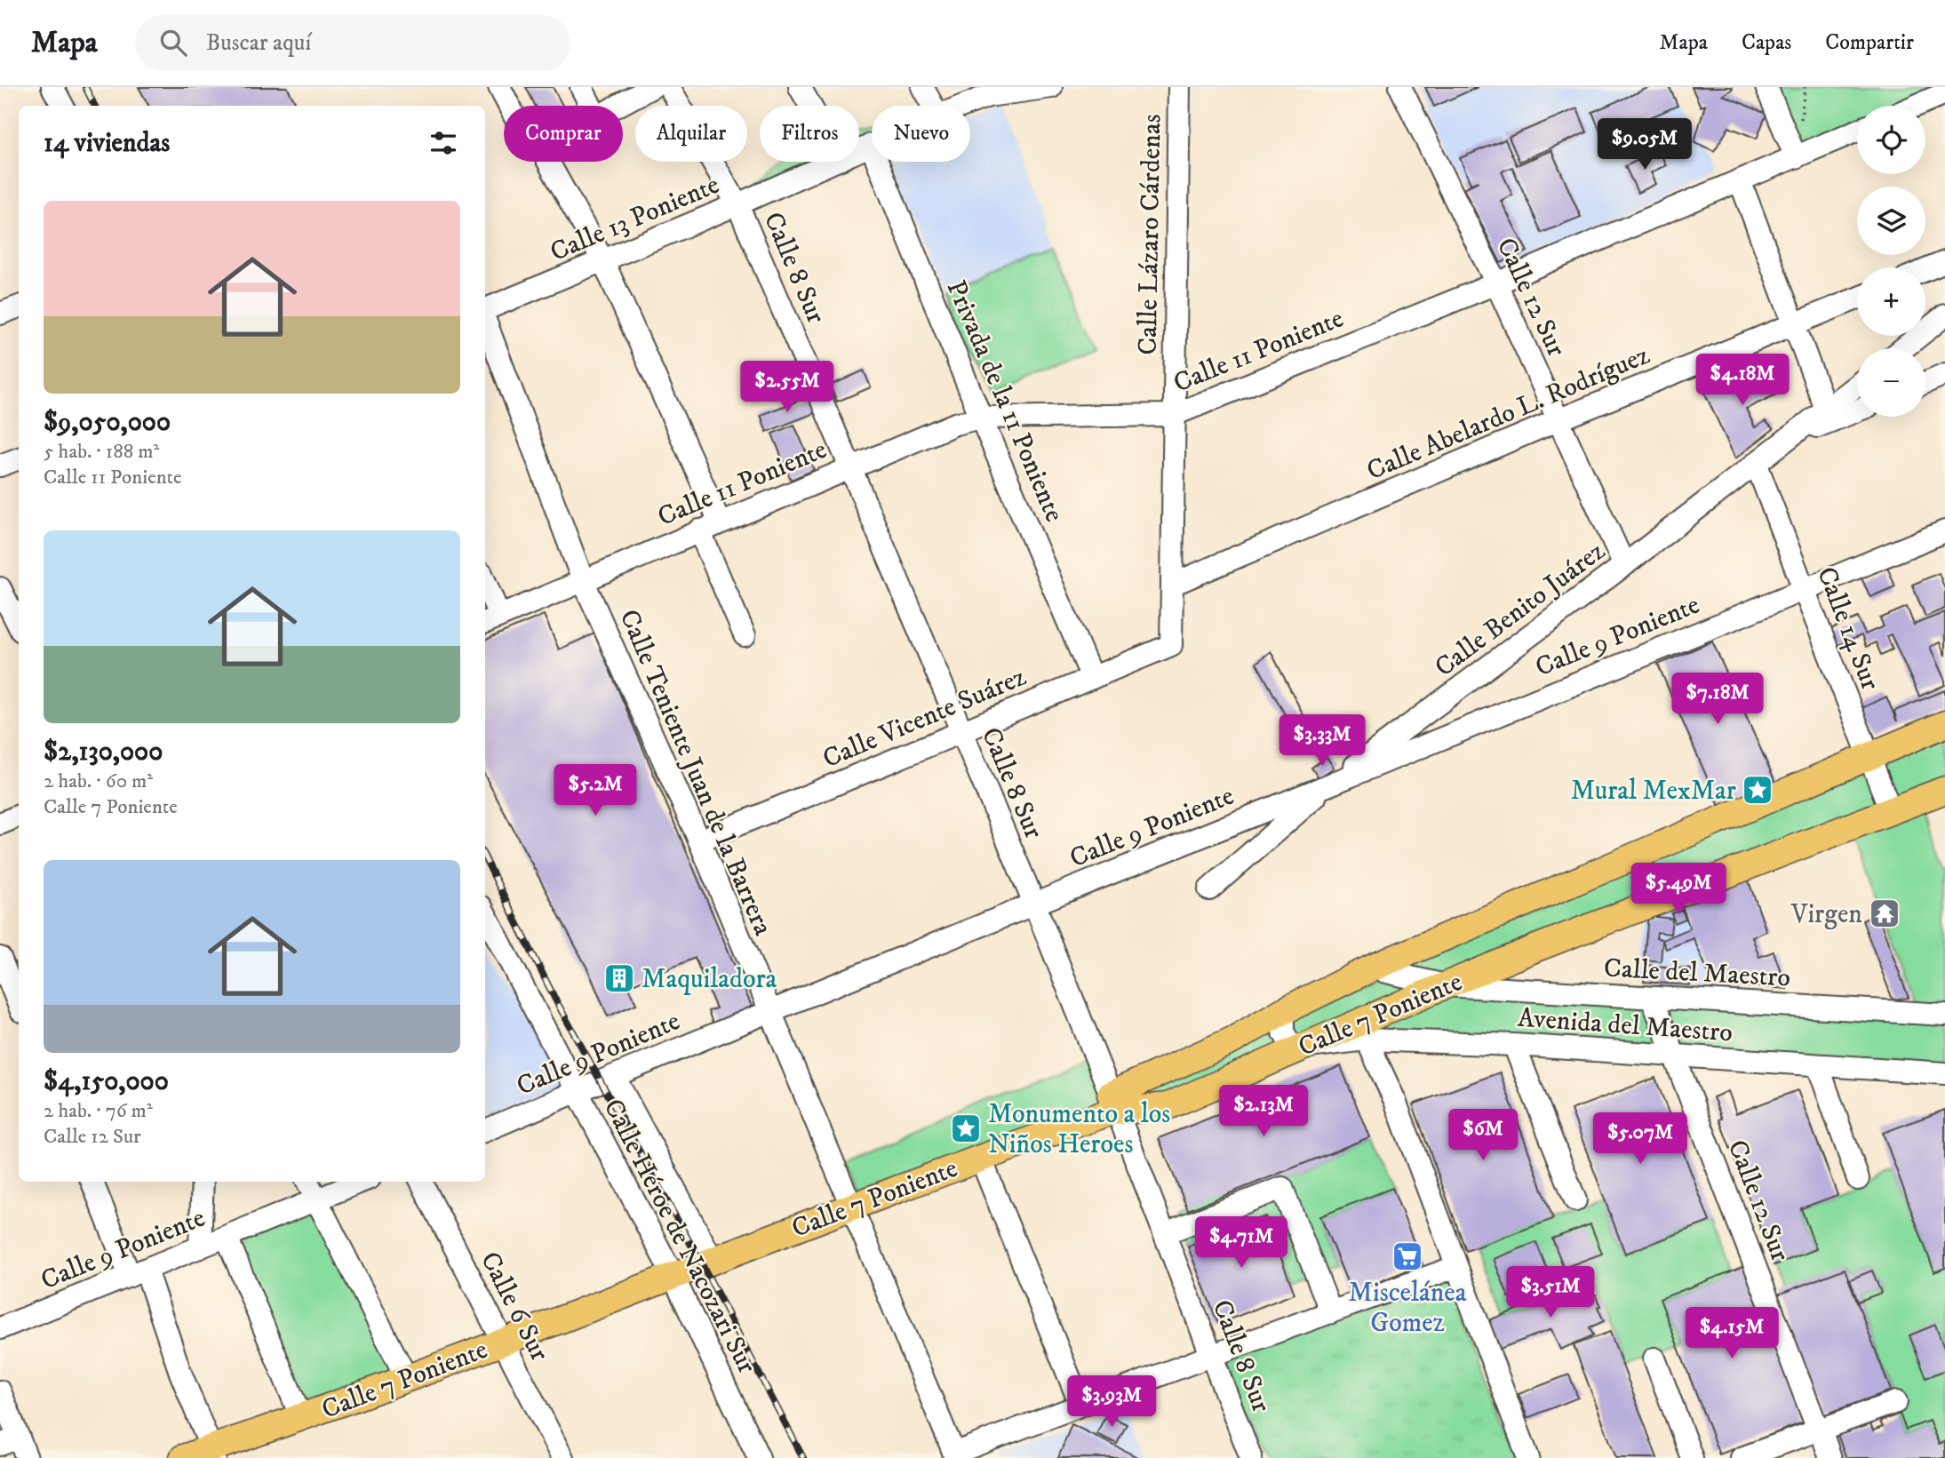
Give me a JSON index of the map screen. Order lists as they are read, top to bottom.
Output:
{
  "streets": {
    "main road": ["Calle 7 Poniente"],
    "street": [
      "Calle 13 Poniente",
      "Calle Lázaro Cárdenas",
      "Calle 8 Sur",
      "Calle 12 Sur",
      "Calle 11 Poniente",
      "Privada de la 11 Poniente",
      "Calle Abelardo L. Rodríguez",
      "Calle Benito Juárez",
      "Calle 14 Sur",
      "Calle 9 Poniente",
      "Calle Vicente Suárez",
      "Calle Teniente Juan de la Barrera",
      "Calle del Maestro",
      "Avenida del Maestro",
      "Calle Héroe de Nacozari Sur",
      "Calle 6 Sur"
    ]
  },
  "crossings": [
    ["Calle 13 Poniente", "Calle 8 Sur"],
    ["Calle 13 Poniente", "Privada de la 11 Poniente"],
    ["Calle Lázaro Cárdenas", "Calle 11 Poniente"],
    ["Calle Lázaro Cárdenas", "Calle Abelardo L. Rodríguez"],
    ["Calle Lázaro Cárdenas", "Calle Vicente Suárez"],
    ["Calle 8 Sur", "Calle 11 Poniente"],
    ["Calle 8 Sur", "Calle 9 Poniente"],
    ["Calle 8 Sur", "Calle Vicente Suárez"],
    ["Calle 8 Sur", "Calle 7 Poniente"],
    ["Calle 12 Sur", "Calle 11 Poniente"],
    ["Calle 12 Sur", "Calle Abelardo L. Rodríguez"],
    ["Calle 12 Sur", "Calle Benito Juárez"],
    ["Calle 12 Sur", "Calle del Maestro"],
    ["Calle 12 Sur", "Avenida del Maestro"],
    ["Calle 11 Poniente", "Privada de la 11 Poniente"],
    ["Calle 11 Poniente", "Calle Teniente Juan de la Barrera"],
    ["Privada de la 11 Poniente", "Calle Vicente Suárez"],
    ["Calle Benito Juárez", "Calle 14 Sur"],
    ["Calle Benito Juárez", "Calle 9 Poniente"],
    ["Calle 14 Sur", "Calle 9 Poniente"],
    ["Calle 14 Sur", "Calle 7 Poniente"],
    ["Calle 9 Poniente", "Calle Teniente Juan de la Barrera"],
    ["Calle 9 Poniente", "Calle Héroe de Nacozari Sur"],
    ["Calle Vicente Suárez", "Calle Teniente Juan de la Barrera"],
    ["Calle Teniente Juan de la Barrera", "Calle 7 Poniente"],
    ["Calle del Maestro", "Calle 7 Poniente"],
    ["Calle 7 Poniente", "Avenida del Maestro"],
    ["Calle 7 Poniente", "Calle Héroe de Nacozari Sur"],
    ["Calle 7 Poniente", "Calle 6 Sur"]
  ],
  "places": {
    "place": ["Mural MexMar", "Monumento a los Niños Heroes"],
    "temple": ["Virgen"],
    "building": ["Maquiladora"],
    "supermarket": ["Miscelánea Gomez"]
  },
  "page": {
    "header": "Mapa",
    "search": "Buscar aquí",
    "nav": ["Mapa", "Capas", "Compartir"],
    "map_buttons": ["+", "−"],
    "chip": [
      "Comprar",
      "Alquilar",
      "Filtros",
      "Nuevo"
    ],
    "heading": "14 viviendas",
    "price": [
      "$9.05M",
      "$4.18M",
      "$2.55M",
      "$7.18M",
      "$3.33M",
      "$5.2M",
      "$5.49M",
      "$2.13M",
      "$6M",
      "$5.07M",
      "$4.71M",
      "$3.51M",
      "$4.15M",
      "$3.93M"
    ],
    "list": [
      {
        "name": "$9,050,000",
        "note": "5 hab. · 188 m² · Calle 11 Poniente"
      },
      {
        "name": "$2,130,000",
        "note": "2 hab. · 60 m² · Calle 7 Poniente"
      },
      {
        "name": "$4,150,000",
        "note": "2 hab. · 76 m² · Calle 12 Sur"
      }
    ]
  }
}
